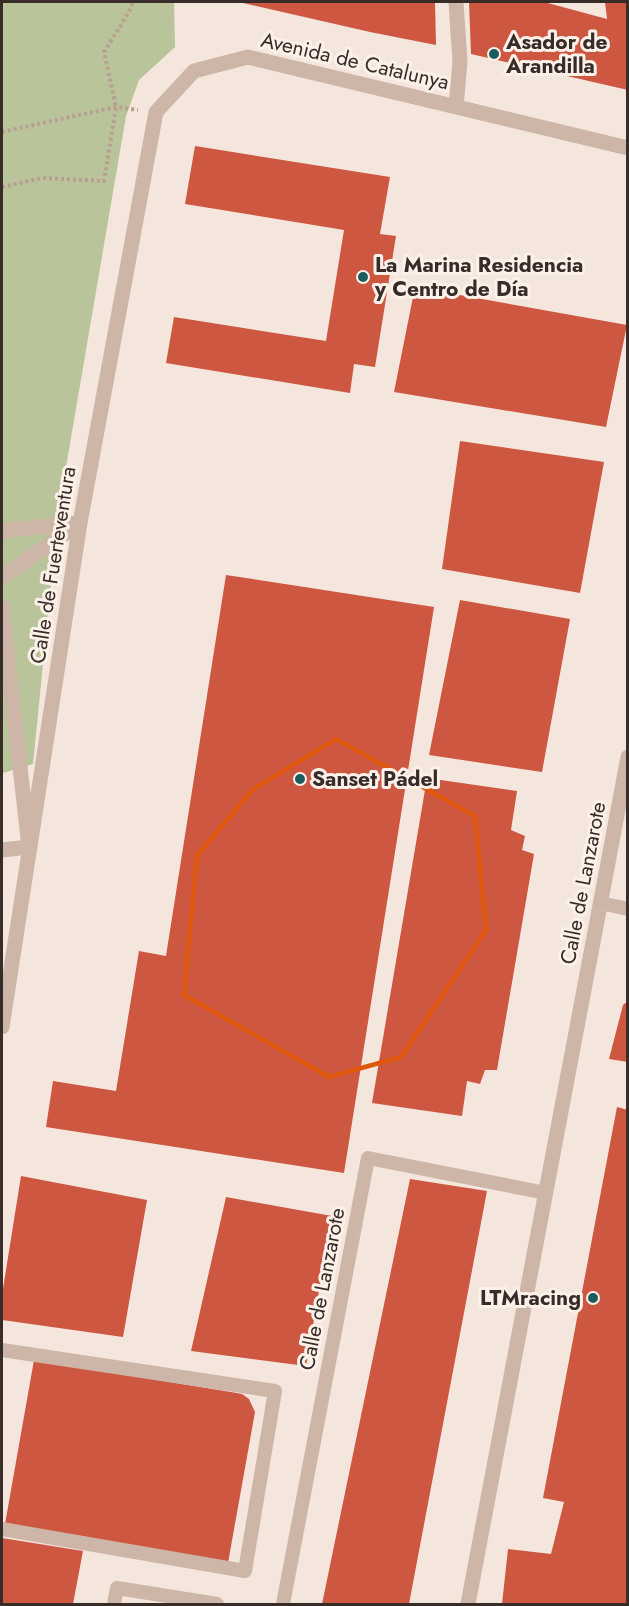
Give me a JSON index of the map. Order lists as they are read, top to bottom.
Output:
{
  "streets": {
    "street": ["Avenida de Catalunya", "Calle de Fuerteventura", "Calle de Lanzarote"]
  },
  "crossings": [
    ["Avenida de Catalunya", "Calle de Fuerteventura"]
  ],
  "places": [
    "Asador de Arandilla",
    "La Marina Residencia y Centro de Día",
    "Sanset Pádel",
    "LTMracing"
  ]
}
